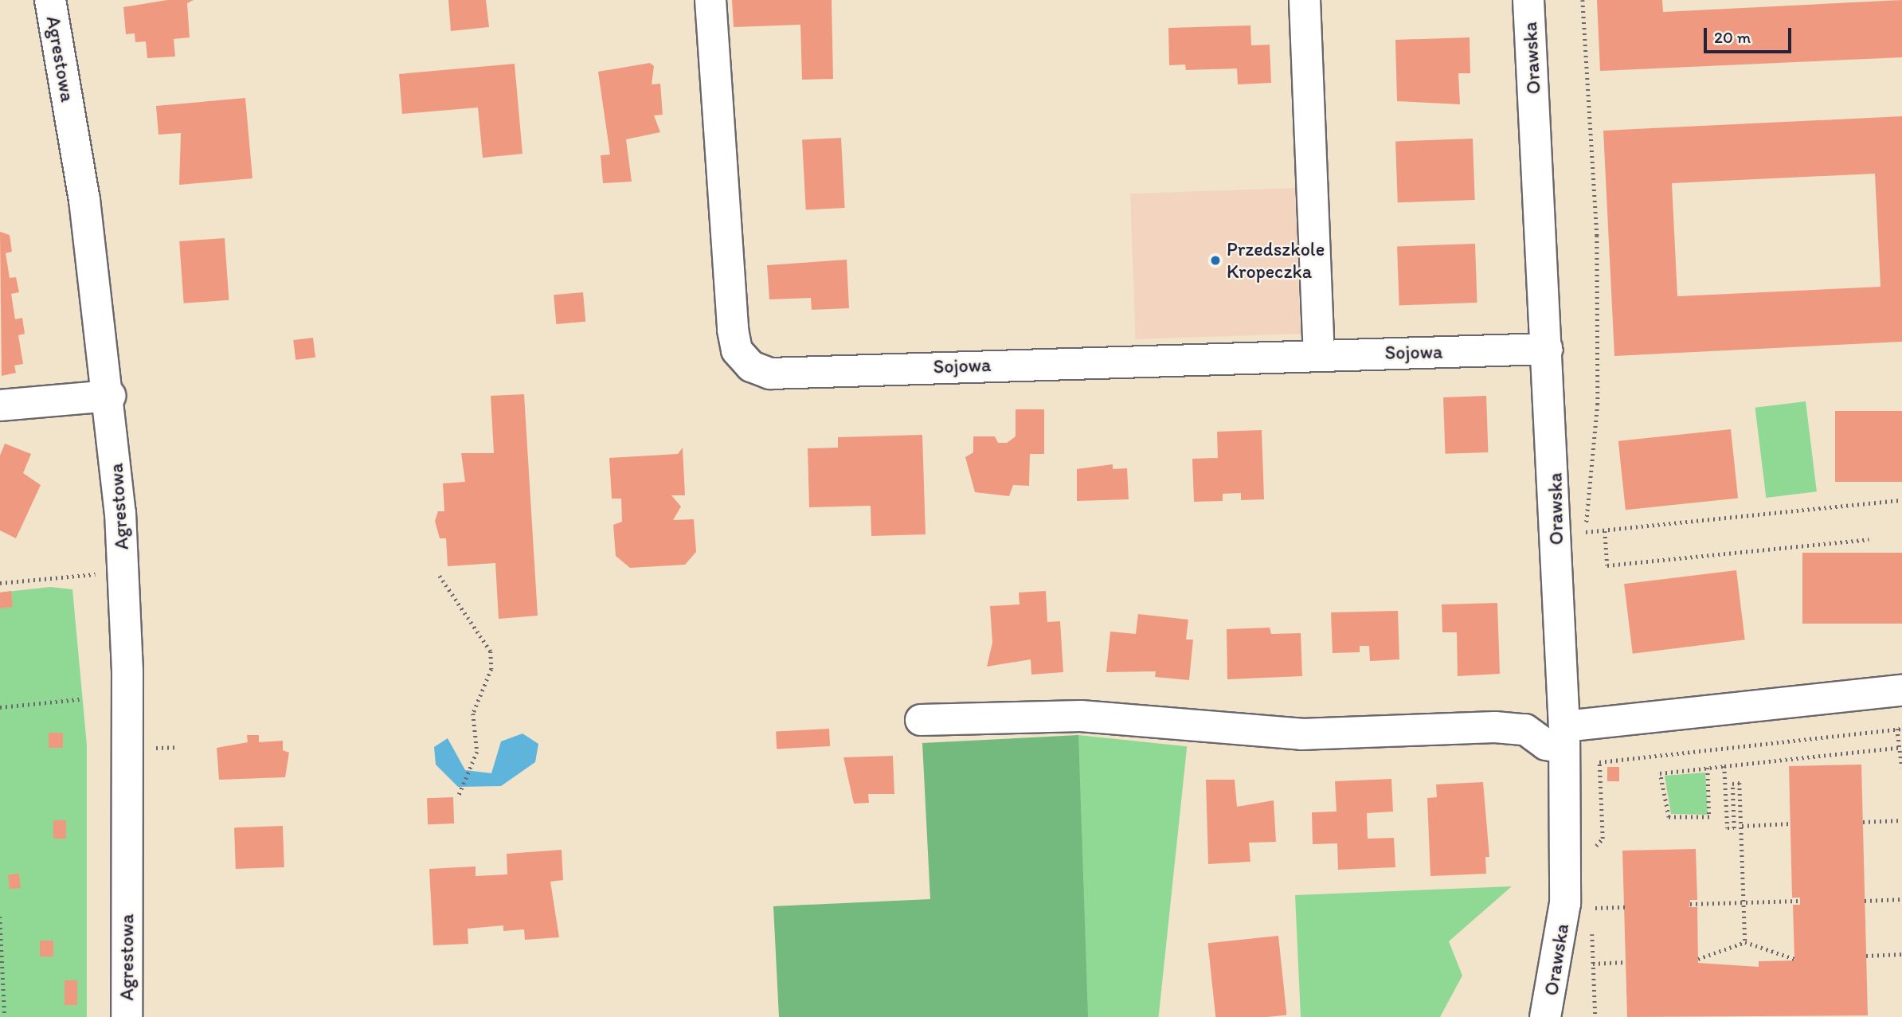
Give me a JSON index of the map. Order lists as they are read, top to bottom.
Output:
{
  "streets": {
    "street": ["Orawska", "Agrestowa", "Sojowa"]
  },
  "crossings": [
    ["Orawska", "Sojowa"]
  ],
  "places": ["Przedszkole Kropeczka"],
  "scale_bar": "20 m"
}
